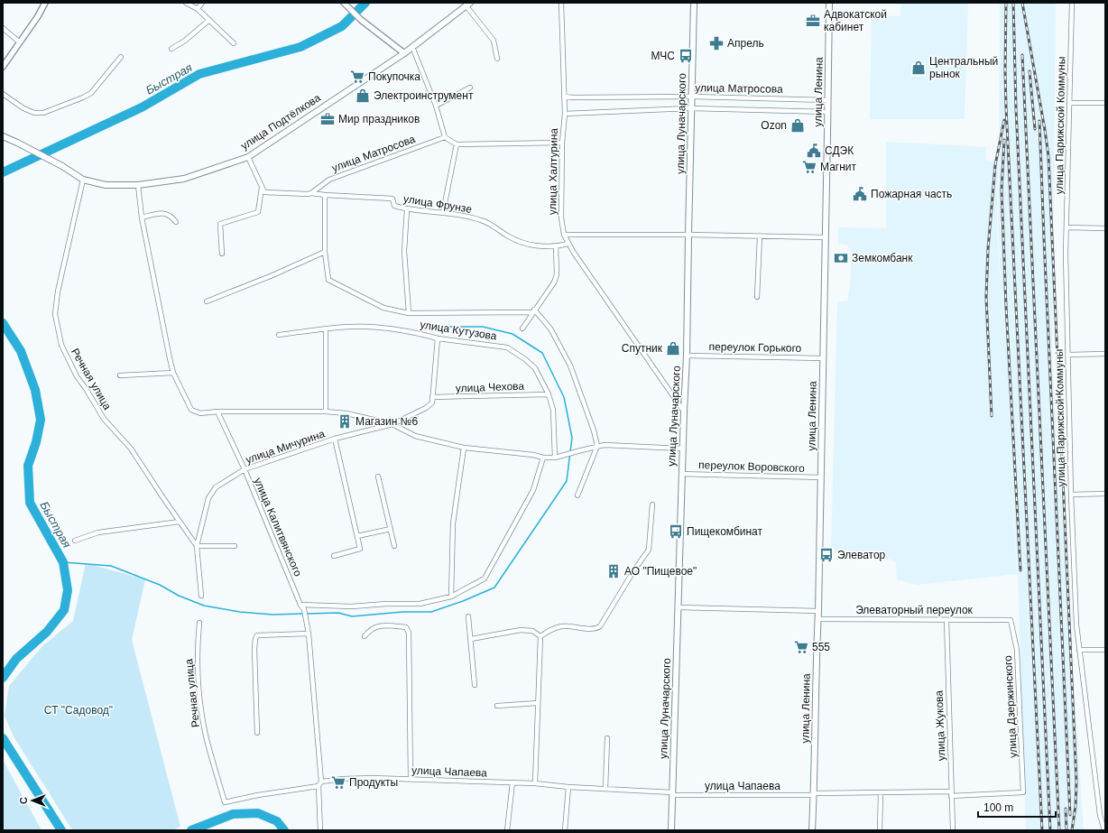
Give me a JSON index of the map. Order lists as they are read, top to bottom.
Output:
{
  "streets": {
    "main road": ["улица Ленина", "улица Подтёлкова", "улица Луначарского"],
    "street": [
      "улица Матросова",
      "улица Парижской Коммуны",
      "улица Халтурина",
      "улица Фрунзе",
      "улица Кутузова",
      "переулок Горького",
      "Речная улица",
      "улица Чехова",
      "улица Мичурина",
      "переулок Воровского",
      "улица Калитвянского",
      "Элеваторный переулок",
      "улица Дзержинского",
      "улица Жукова",
      "улица Чапаева"
    ]
  },
  "crossings": [
    ["улица Матросова", "улица Ленина"],
    ["улица Матросова", "улица Луначарского"],
    ["улица Матросова", "улица Халтурина"],
    ["улица Ленина", "переулок Горького"],
    ["улица Ленина", "переулок Воровского"],
    ["улица Ленина", "Элеваторный переулок"],
    ["улица Ленина", "улица Чапаева"],
    ["улица Подтёлкова", "Речная улица"],
    ["улица Луначарского", "улица Халтурина"],
    ["улица Луначарского", "переулок Горького"],
    ["улица Луначарского", "переулок Воровского"],
    ["улица Луначарского", "улица Чапаева"],
    ["улица Халтурина", "улица Фрунзе"],
    ["улица Фрунзе", "улица Кутузова"],
    ["улица Кутузова", "улица Чехова"],
    ["Речная улица", "улица Мичурина"],
    ["Речная улица", "улица Чапаева"],
    ["улица Мичурина", "улица Калитвянского"],
    ["улица Калитвянского", "улица Чапаева"],
    ["Элеваторный переулок", "улица Дзержинского"],
    ["Элеваторный переулок", "улица Жукова"],
    ["улица Дзержинского", "улица Чапаева"],
    ["улица Жукова", "улица Чапаева"]
  ],
  "water": ["Быстрая"],
  "parks": ["СТ \"Садовод\""],
  "places": {
    "office": ["Адвокатской кабинет", "Мир праздников"],
    "pharmacy": ["Апрель"],
    "bus stop": ["МЧС", "Пищекомбинат", "Элеватор"],
    "shop": [
      "Центральный рынок",
      "Электроинструмент",
      "Ozon",
      "Спутник"
    ],
    "supermarket": [
      "Покупочка",
      "Магнит",
      "555",
      "Продукты"
    ],
    "public building": ["СДЭК", "Пожарная часть"],
    "bank": ["Земкомбанк"],
    "building": ["Магазин №6", "АО \"Пищевое\""]
  },
  "scale_bar": "100 m",
  "north": "left"
}
